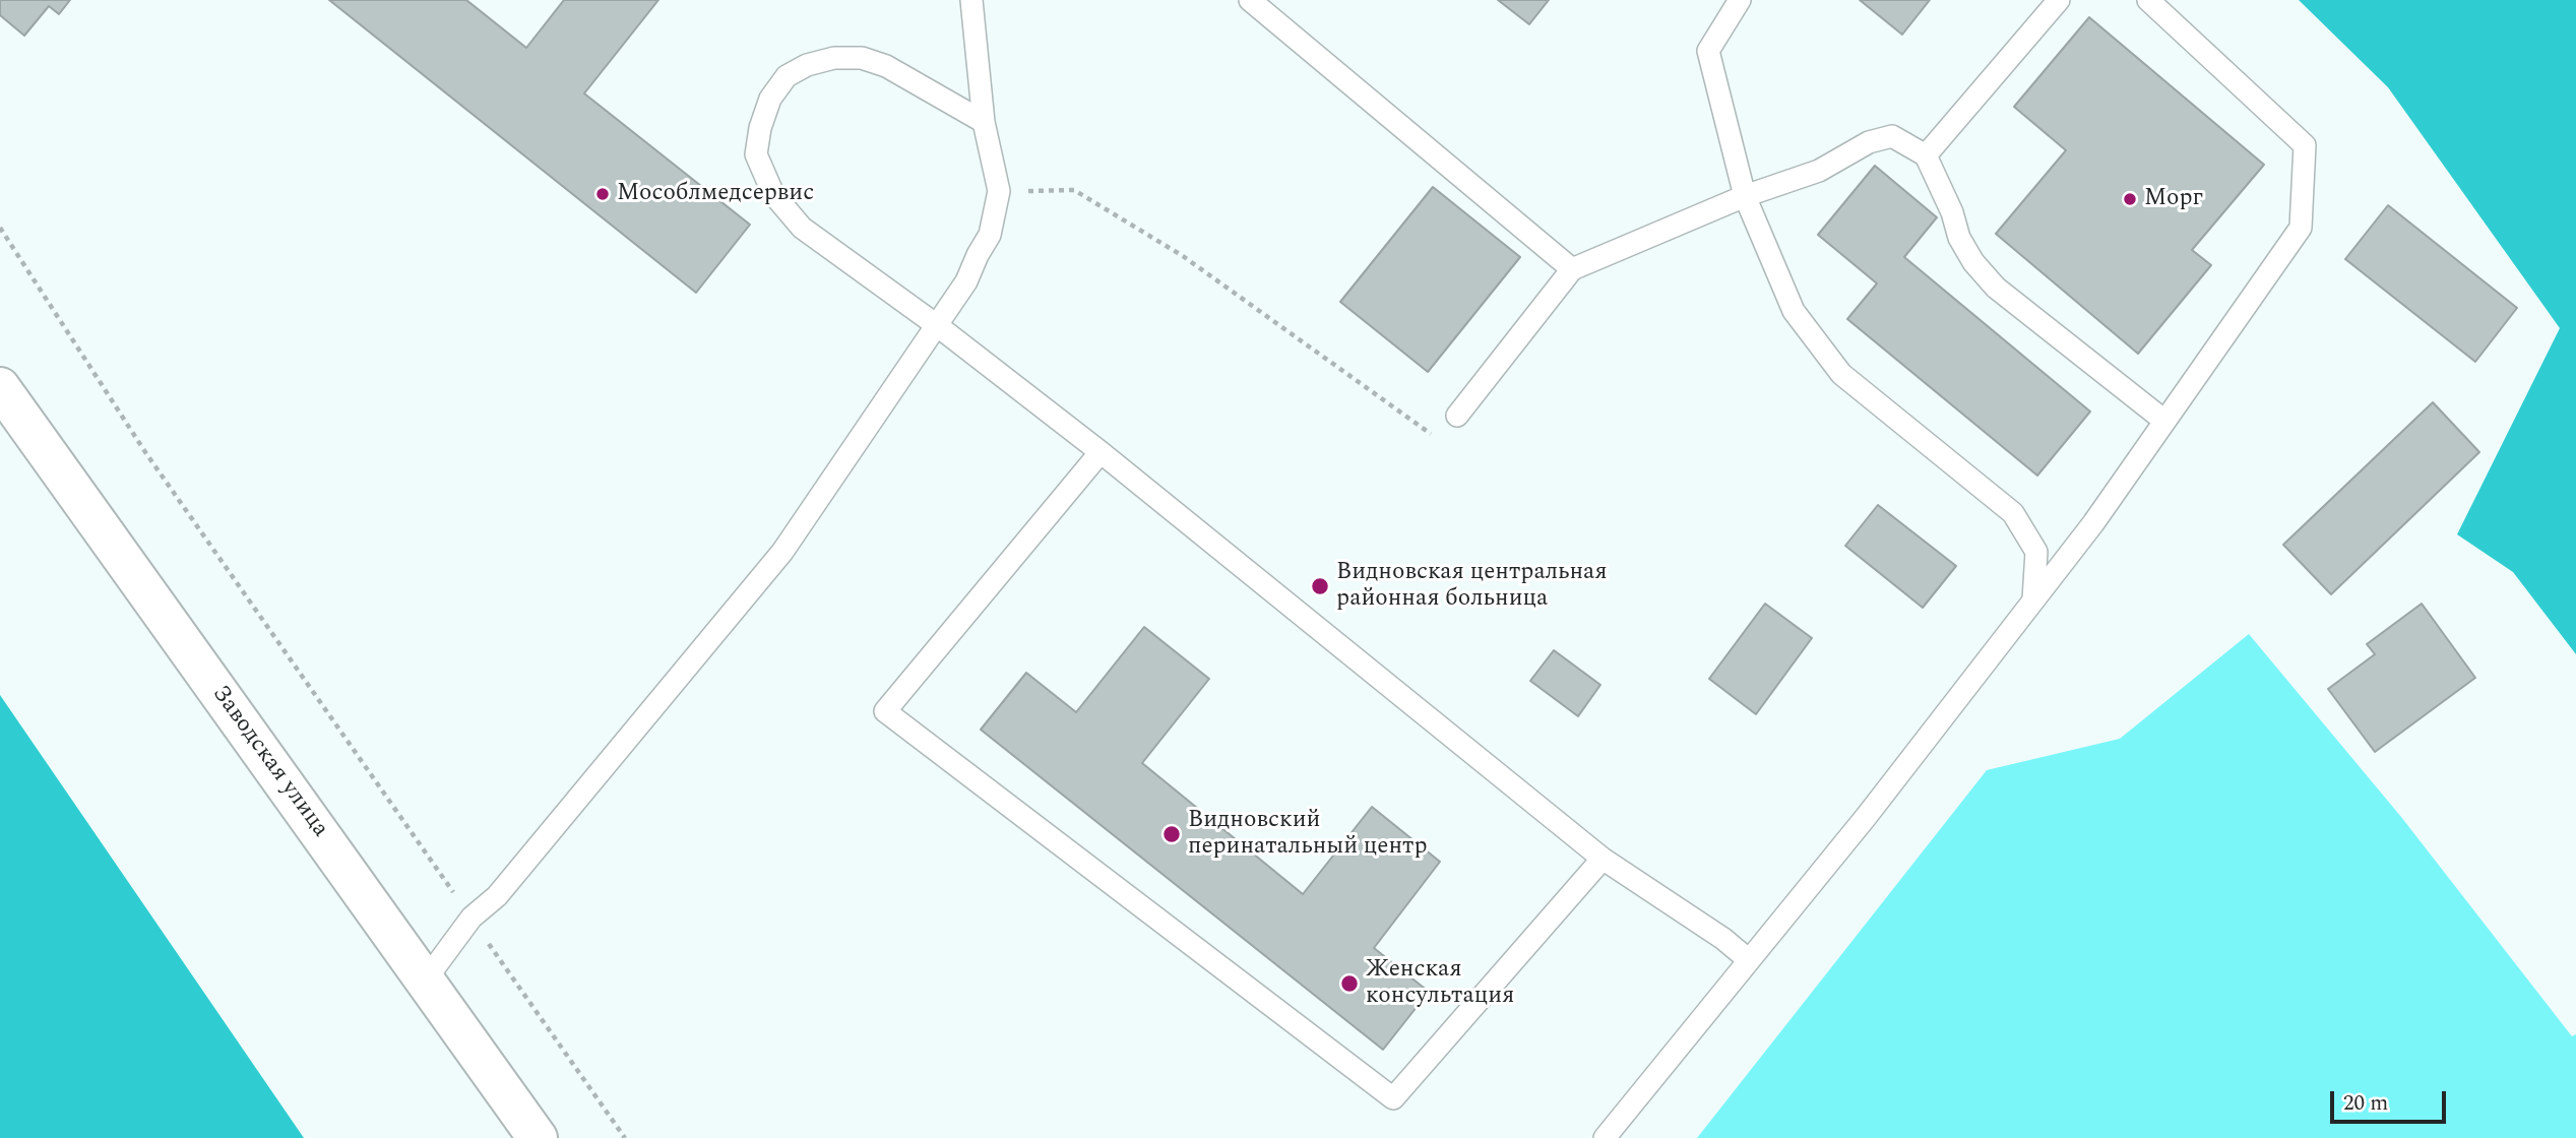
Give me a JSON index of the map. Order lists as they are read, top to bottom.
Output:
{
  "streets": {
    "main road": ["Заводская улица"]
  },
  "places": [
    "Мособлмедсервис",
    "Морг",
    "Видновская центральная районная больница",
    "Видновский перинатальный центр",
    "Женская консультация"
  ],
  "scale_bar": "20 m"
}
